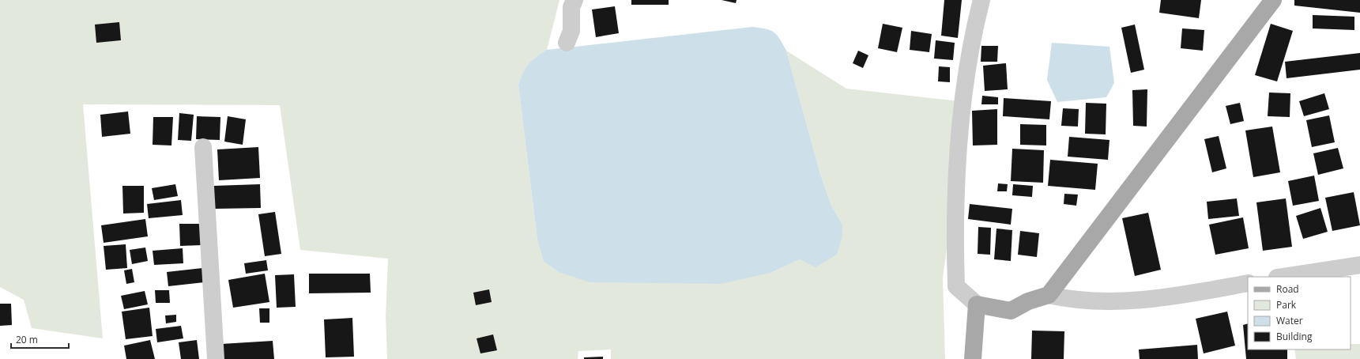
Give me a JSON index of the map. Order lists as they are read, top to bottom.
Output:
{
  "legend": [
    "Road",
    "Park",
    "Water",
    "Building"
  ],
  "scale_bar": "20 m"
}
